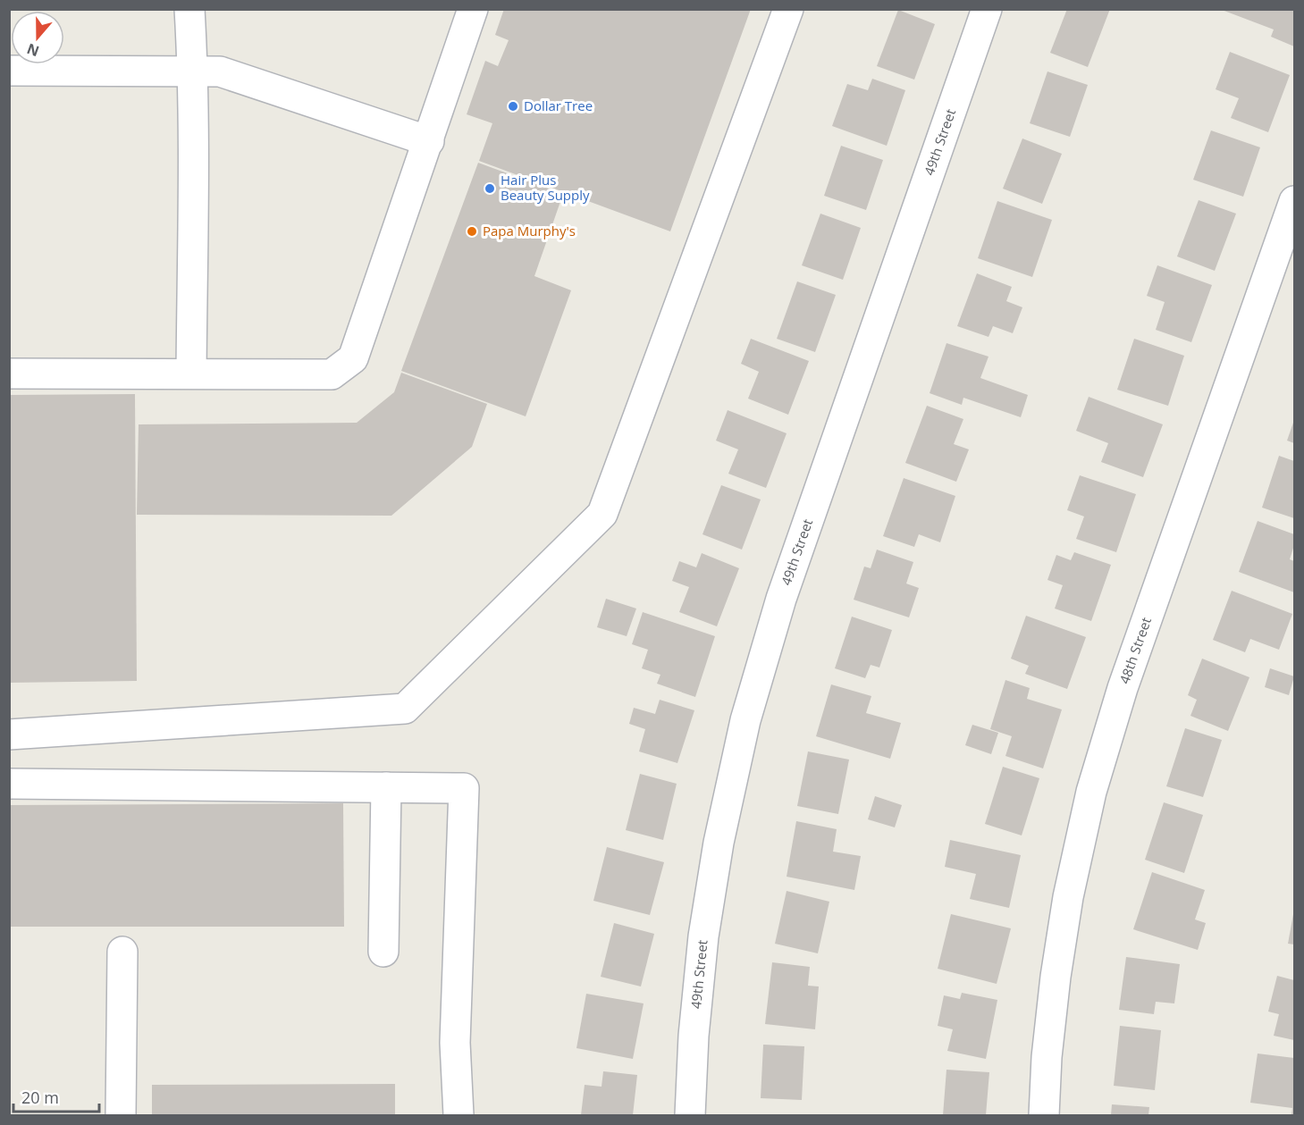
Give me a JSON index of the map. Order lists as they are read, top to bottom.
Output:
{
  "streets": {
    "street": ["49th Street", "48th Street"]
  },
  "places": ["Dollar Tree", "Hair Plus Beauty Supply", "Papa Murphy's"],
  "scale_bar": "20 m",
  "north": "bottom"
}
